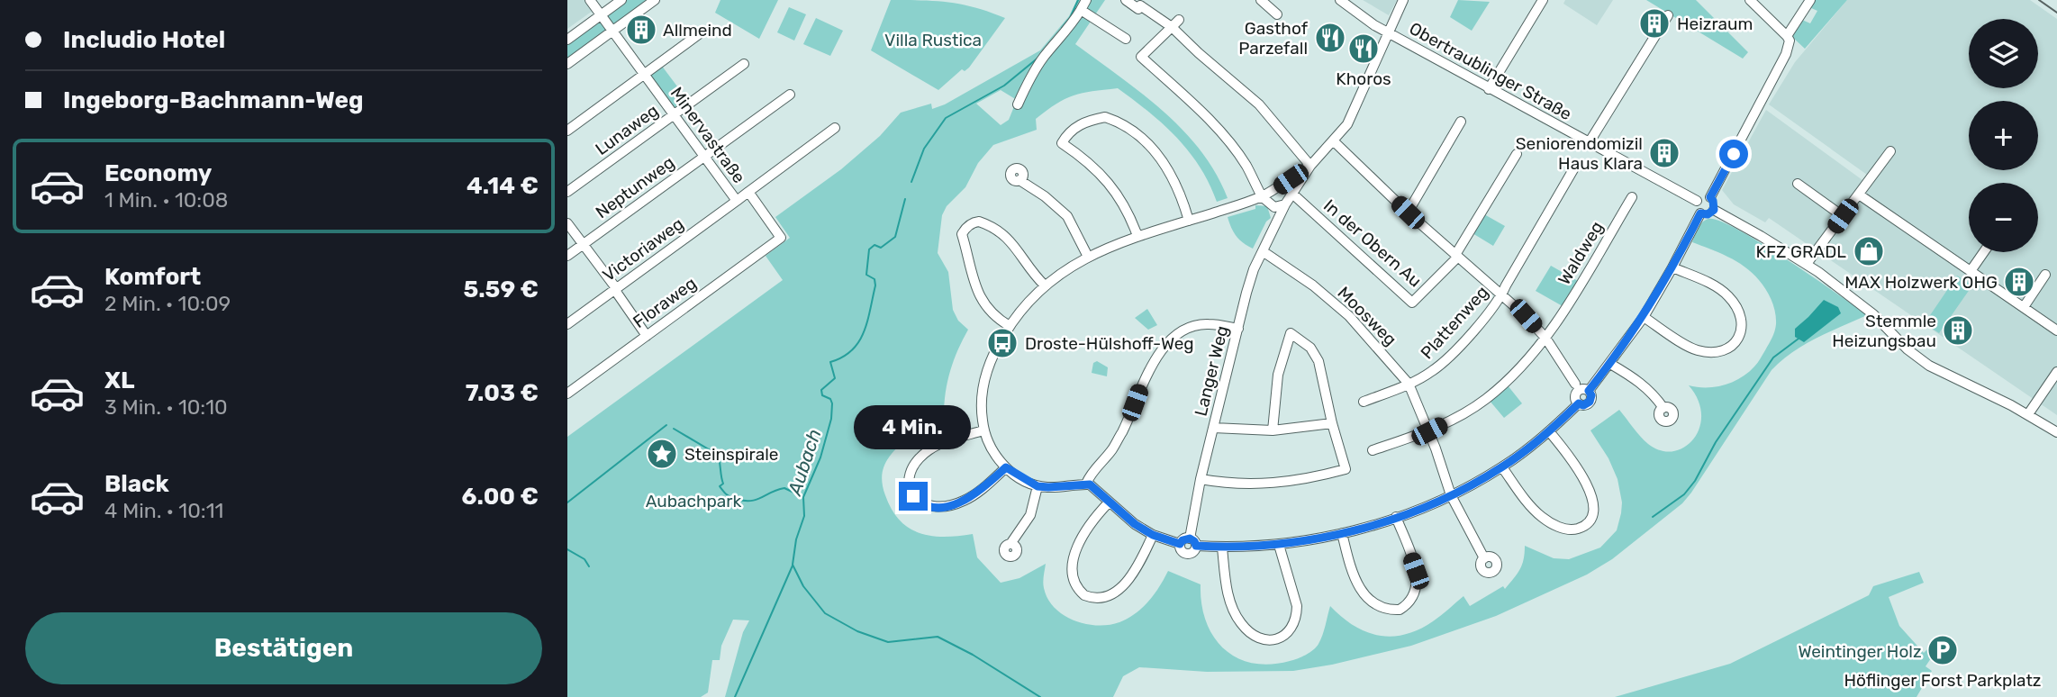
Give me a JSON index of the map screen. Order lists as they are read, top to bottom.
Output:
{
  "streets": {
    "street": [
      "Obertraublinger Straße",
      "Lunaweg",
      "Minervastraße",
      "Neptunweg",
      "In der Obern Au",
      "Victoriaweg",
      "Waldweg",
      "Floraweg",
      "Moosweg",
      "Plattenweg",
      "Langer Weg"
    ]
  },
  "crossings": [
    ["Obertraublinger Straße", "Langer Weg"],
    ["Lunaweg", "Minervastraße"],
    ["Minervastraße", "Neptunweg"],
    ["Minervastraße", "Victoriaweg"],
    ["Minervastraße", "Floraweg"],
    ["In der Obern Au", "Langer Weg"],
    ["Waldweg", "Moosweg"],
    ["Moosweg", "Plattenweg"],
    ["Moosweg", "Langer Weg"]
  ],
  "water": ["Aubach"],
  "parks": ["Villa Rustica", "Aubachpark", "Weintinger Holz"],
  "places": {
    "building": [
      "Heizraum",
      "Allmeind",
      "Seniorendomizil Haus Klara",
      "MAX Holzwerk OHG",
      "Stemmle Heizungsbau"
    ],
    "restaurant": ["Gasthof Parzefall", "Khoros"],
    "shop": ["KFZ GRADL"],
    "bus stop": ["Droste-Hülshoff-Weg"],
    "place": ["Steinspirale"],
    "parking": ["Höflinger Forst Parkplatz"]
  },
  "page": {
    "banner": ["Includio Hotel", "Ingeborg-Bachmann-Weg"],
    "map_buttons": ["+", "−"],
    "list": [
      {
        "name": "Economy",
        "note": "1 Min. · 10:08",
        "value": "4.14 €"
      },
      {
        "name": "Komfort",
        "note": "2 Min. · 10:09",
        "value": "5.59 €"
      },
      {
        "name": "XL",
        "note": "3 Min. · 10:10",
        "value": "7.03 €"
      },
      {
        "name": "Black",
        "note": "4 Min. · 10:11",
        "value": "6.00 €"
      }
    ],
    "bubble": "4 Min.",
    "buttons": "Bestätigen"
  }
}
